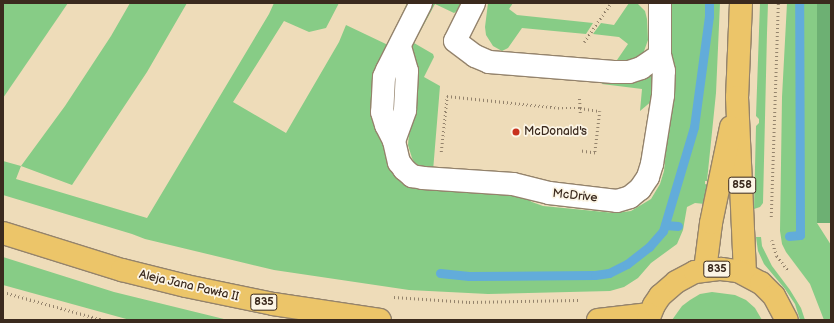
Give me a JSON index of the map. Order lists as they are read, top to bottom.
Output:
{
  "streets": {
    "main road": ["858", "835", "Aleja Jana Pawła II"],
    "lane": ["McDrive"]
  },
  "crossings": [
    ["858", "835"]
  ],
  "places": ["McDonald's"]
}
